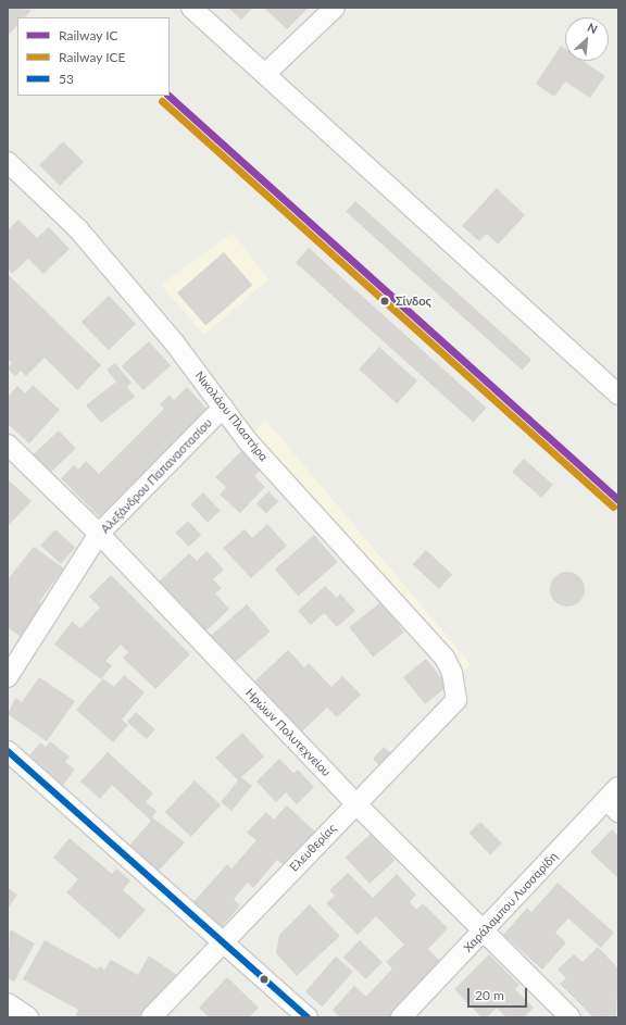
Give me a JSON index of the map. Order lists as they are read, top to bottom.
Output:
{
  "streets": {
    "street": [
      "Νικολάου Πλαστήρα",
      "Αλεξάνδρου Παπαναστασίου",
      "Ηρώων Πολυτεχνείου",
      "Ελευθερίας",
      "Χαράλαμπου Λυσσαρίδη"
    ]
  },
  "crossings": [
    ["Νικολάου Πλαστήρα", "Αλεξάνδρου Παπαναστασίου"],
    ["Νικολάου Πλαστήρα", "Ελευθερίας"],
    ["Αλεξάνδρου Παπαναστασίου", "Ηρώων Πολυτεχνείου"],
    ["Ηρώων Πολυτεχνείου", "Ελευθερίας"],
    ["Ηρώων Πολυτεχνείου", "Χαράλαμπου Λυσσαρίδη"]
  ],
  "places": ["Σίνδος"],
  "lines": ["rail line IC", "rail line ICE", "transit line 53"],
  "legend": ["Railway IC", "Railway ICE", "53"],
  "scale_bar": "20 m",
  "north": "top right"
}
